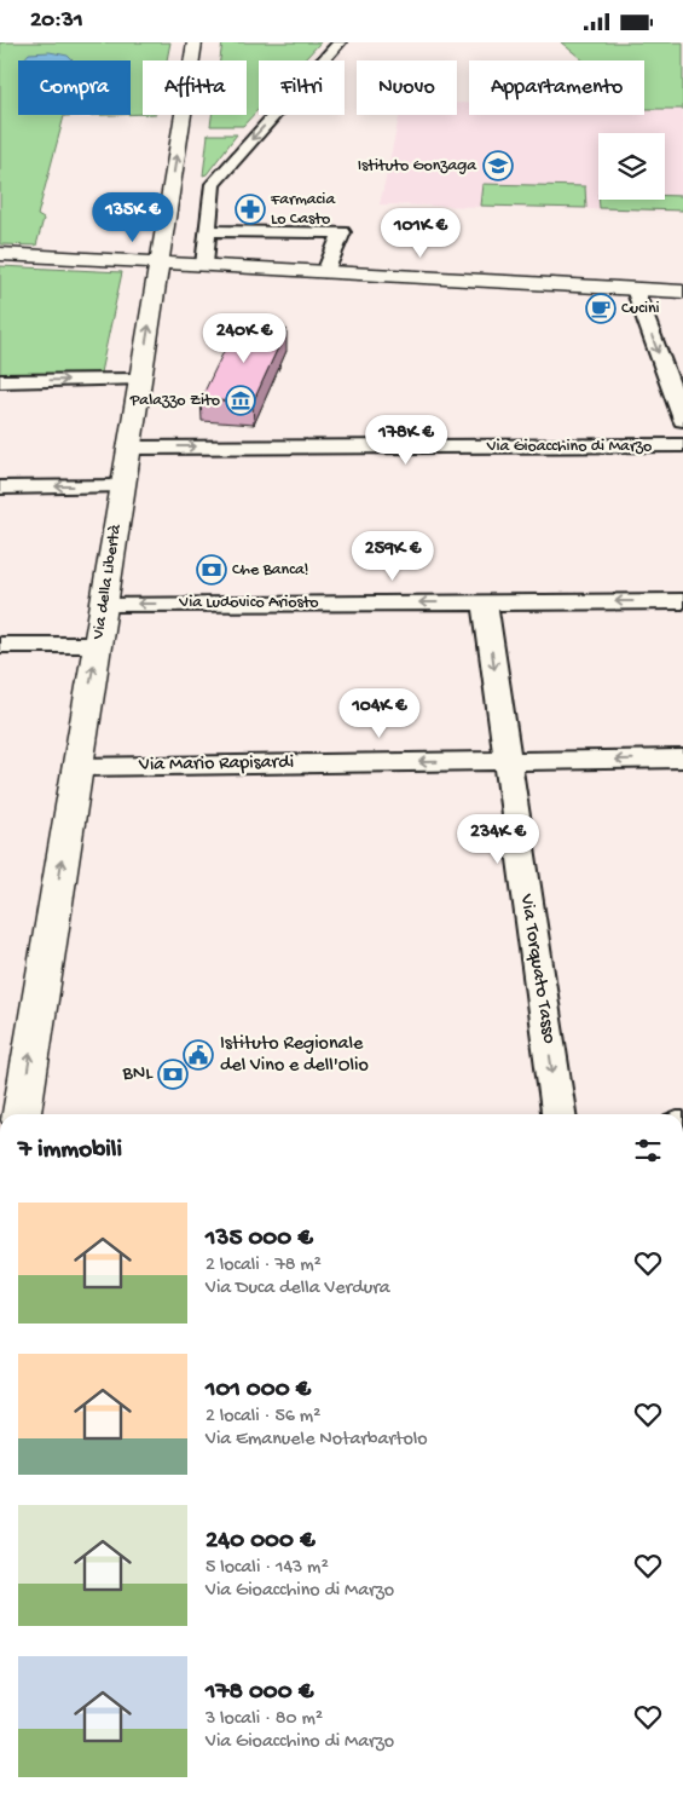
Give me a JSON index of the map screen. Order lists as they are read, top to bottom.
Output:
{
  "streets": {
    "street": [
      "Via Gioacchino di Marzo",
      "Via della Libertà",
      "Via Ludovico Ariosto",
      "Via Mario Rapisardi",
      "Via Torquato Tasso"
    ]
  },
  "crossings": [
    ["Via Gioacchino di Marzo", "Via della Libertà"],
    ["Via della Libertà", "Via Ludovico Ariosto"],
    ["Via della Libertà", "Via Mario Rapisardi"],
    ["Via Ludovico Ariosto", "Via Torquato Tasso"],
    ["Via Mario Rapisardi", "Via Torquato Tasso"]
  ],
  "one_way": [
    "Via della Libertà",
    "Via Ludovico Ariosto",
    "Via Mario Rapisardi",
    "Via Torquato Tasso"
  ],
  "places": {
    "school or university": ["Istituto Gonzaga"],
    "pharmacy": ["Farmacia Lo Casto"],
    "cafe": ["Cucini"],
    "museum": ["Palazzo Zito"],
    "bank": ["Che Banca!", "BNL"],
    "public building": ["Istituto Regionale del Vino e dell'Olio"]
  },
  "page": {
    "status": "20:31",
    "chip": [
      "Compra",
      "Affitta",
      "Filtri",
      "Nuovo",
      "Appartamento"
    ],
    "price": [
      "135K €",
      "101K €",
      "240K €",
      "178K €",
      "259K €",
      "104K €",
      "234K €"
    ],
    "heading": "7 immobili",
    "list": [
      {
        "name": "135 000 €",
        "note": "2 locali · 78 m² · Via Duca della Verdura"
      },
      {
        "name": "101 000 €",
        "note": "2 locali · 56 m² · Via Emanuele Notarbartolo"
      },
      {
        "name": "240 000 €",
        "note": "5 locali · 143 m² · Via Gioacchino di Marzo"
      },
      {
        "name": "178 000 €",
        "note": "3 locali · 80 m² · Via Gioacchino di Marzo"
      }
    ]
  }
}
